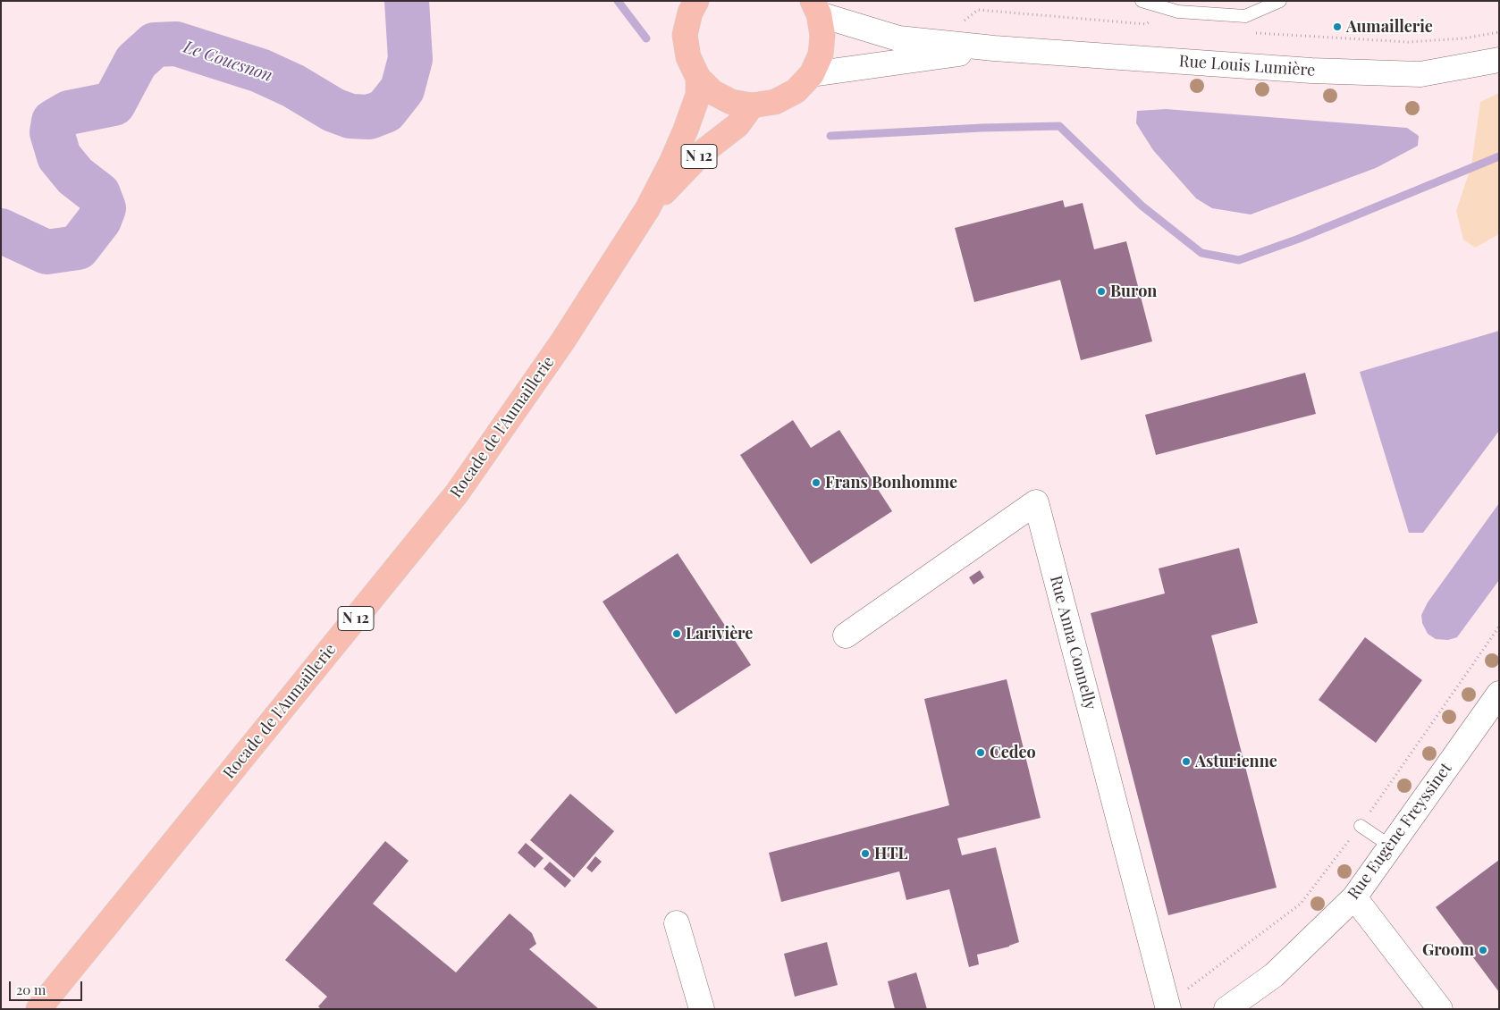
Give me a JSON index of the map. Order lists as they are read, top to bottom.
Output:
{
  "streets": {
    "main road": ["N 12", "Rocade de l'Aumaillerie"],
    "street": ["Rue Louis Lumière", "Rue Anna Connelly", "Rue Eugène Freyssinet"]
  },
  "water": ["Le Couesnon"],
  "places": [
    "Aumaillerie",
    "Buron",
    "Frans Bonhomme",
    "Larivière",
    "Cedeo",
    "Asturienne",
    "HTL",
    "Groom"
  ],
  "scale_bar": "20 m"
}
